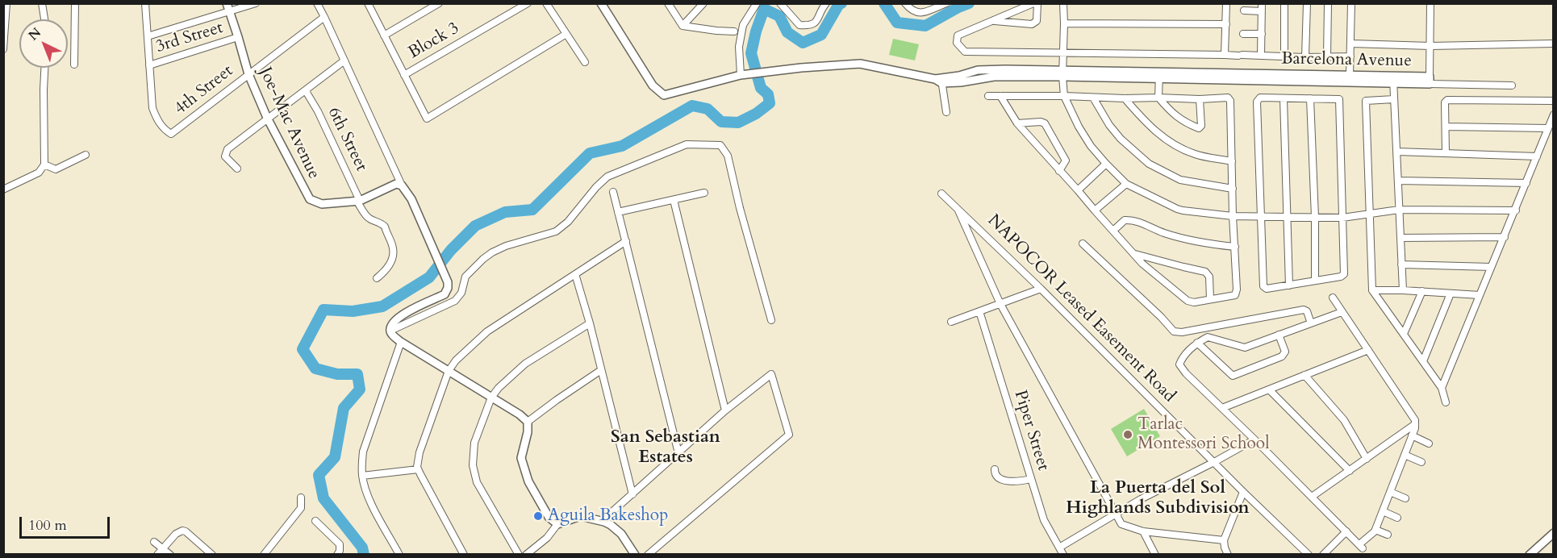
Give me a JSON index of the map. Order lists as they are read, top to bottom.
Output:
{
  "streets": {
    "street": [
      "3rd Street",
      "Block 3",
      "Barcelona Avenue",
      "4th Street",
      "Joe-Mac Avenue",
      "6th Street",
      "NAPOCOR Leased Easement Road",
      "Piper Street"
    ]
  },
  "crossings": [
    ["3rd Street", "4th Street"],
    ["3rd Street", "Joe-Mac Avenue"],
    ["4th Street", "Joe-Mac Avenue"],
    ["Joe-Mac Avenue", "6th Street"]
  ],
  "districts": ["San Sebastian Estates", "La Puerta del Sol Highlands Subdivision"],
  "places": ["Tarlac Montessori School", "Aguila Bakeshop"],
  "scale_bar": "100 m",
  "north": "top left"
}
